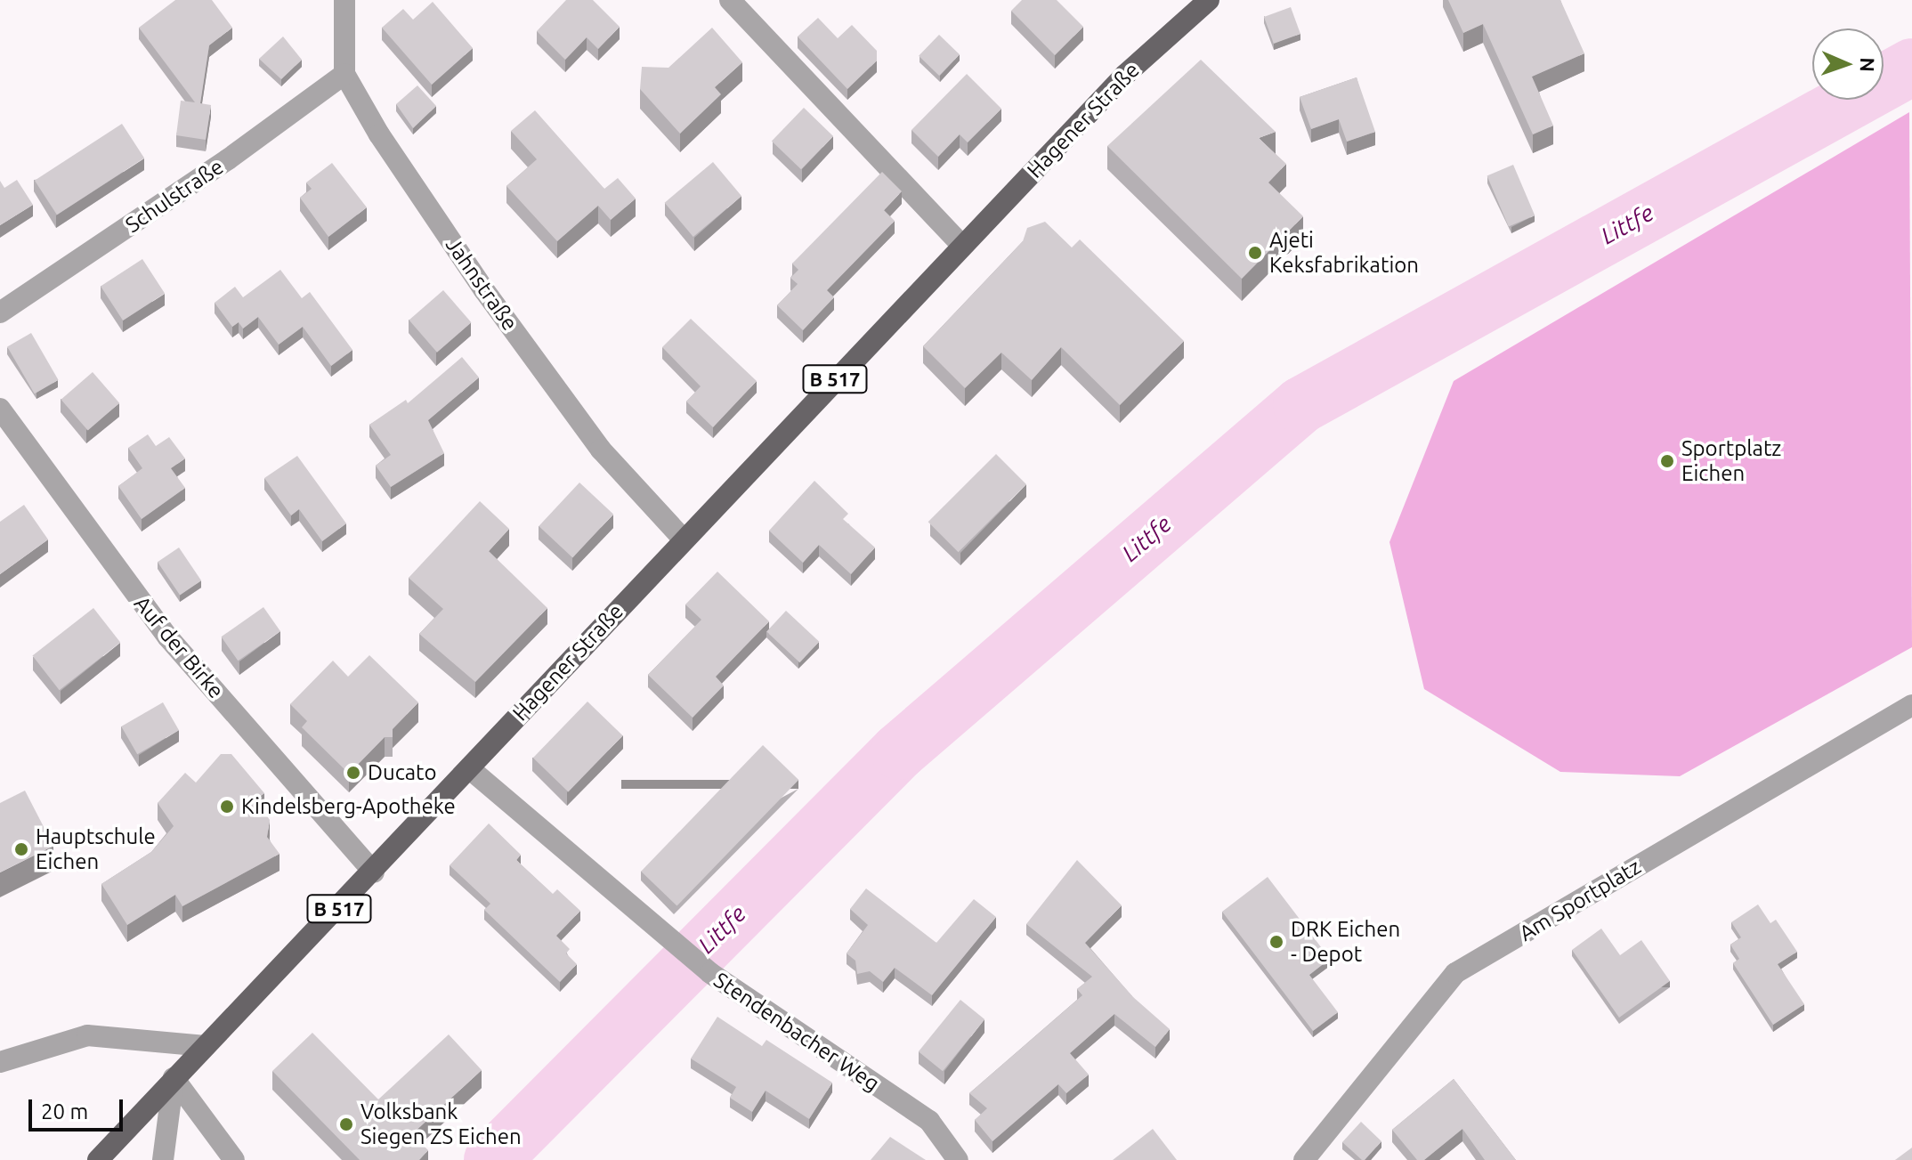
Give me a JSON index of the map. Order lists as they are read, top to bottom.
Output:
{
  "streets": {
    "main road": ["Hagener Straße", "B 517"],
    "street": [
      "Schulstraße",
      "Jahnstraße",
      "Auf der Birke",
      "Am Sportplatz",
      "Stendenbacher Weg"
    ]
  },
  "crossings": [
    ["Hagener Straße", "Jahnstraße"],
    ["Hagener Straße", "Auf der Birke"],
    ["Hagener Straße", "Stendenbacher Weg"],
    ["Schulstraße", "Jahnstraße"]
  ],
  "water": ["Littfe"],
  "places": [
    "Ajeti Keksfabrikation",
    "Sportplatz Eichen",
    "Ducato",
    "Kindelsberg-Apotheke",
    "Hauptschule Eichen",
    "DRK Eichen - Depot",
    "Volksbank Siegen ZS Eichen"
  ],
  "scale_bar": "20 m",
  "north": "right"
}
